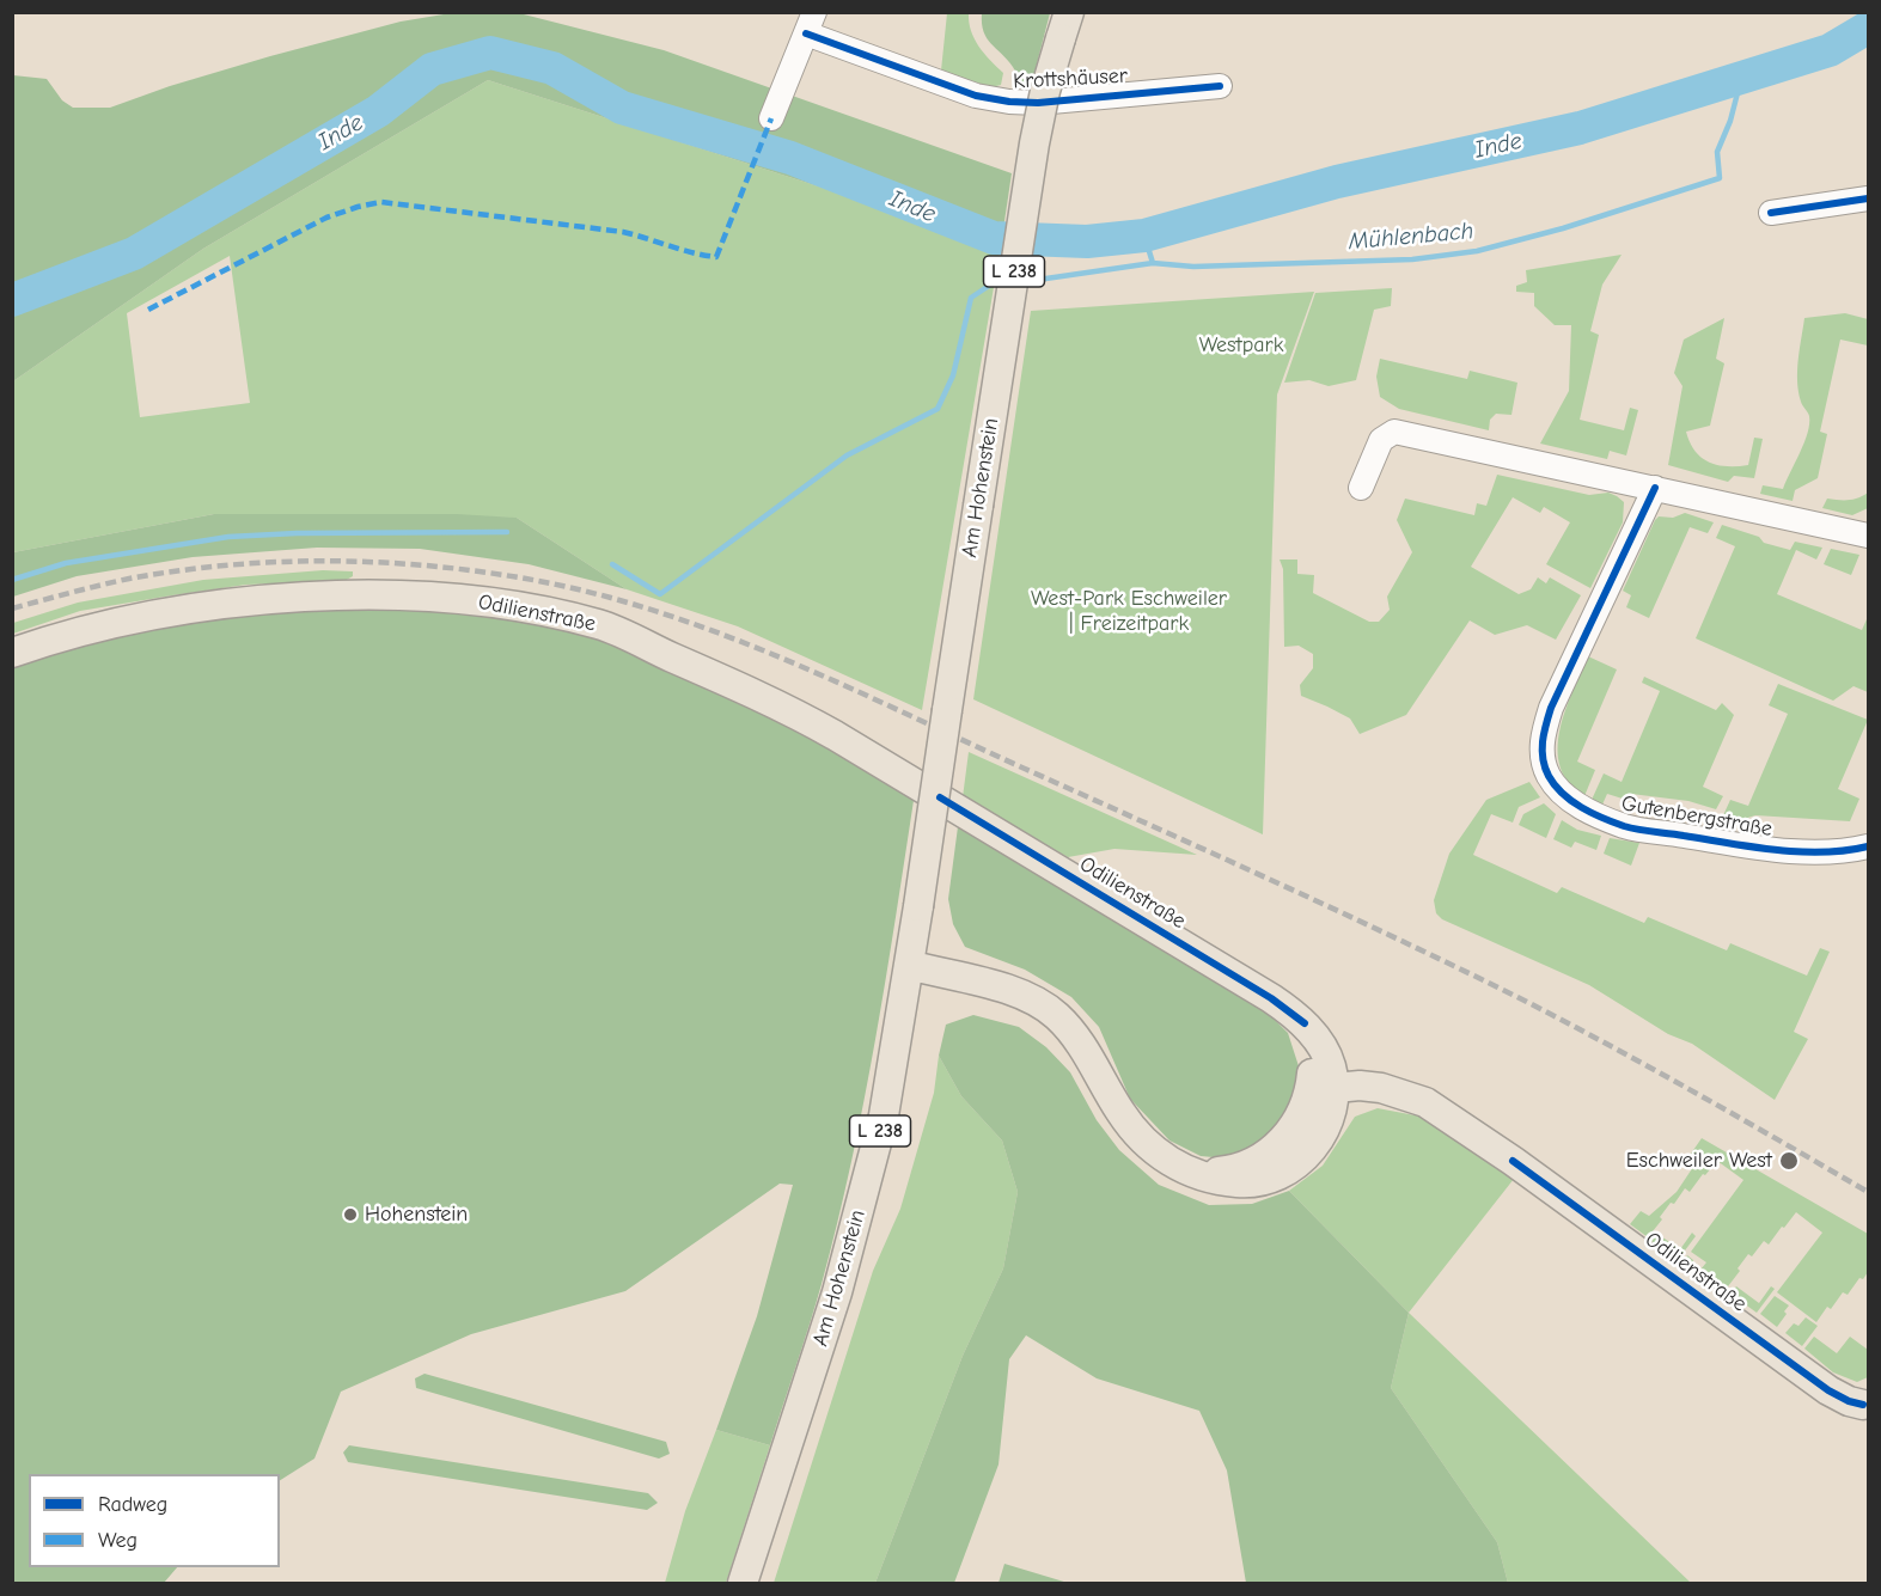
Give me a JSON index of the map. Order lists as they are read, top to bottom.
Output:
{
  "streets": {
    "main road": ["L 238", "Am Hohenstein", "Odilienstraße"],
    "street": ["Krottshäuser", "Gutenbergstraße"]
  },
  "water": ["Inde", "Mühlenbach"],
  "parks": ["Westpark", "West-Park Eschweiler | Freizeitpark"],
  "places": ["Eschweiler West", "Hohenstein"],
  "legend": ["Radweg", "Weg"]
}
